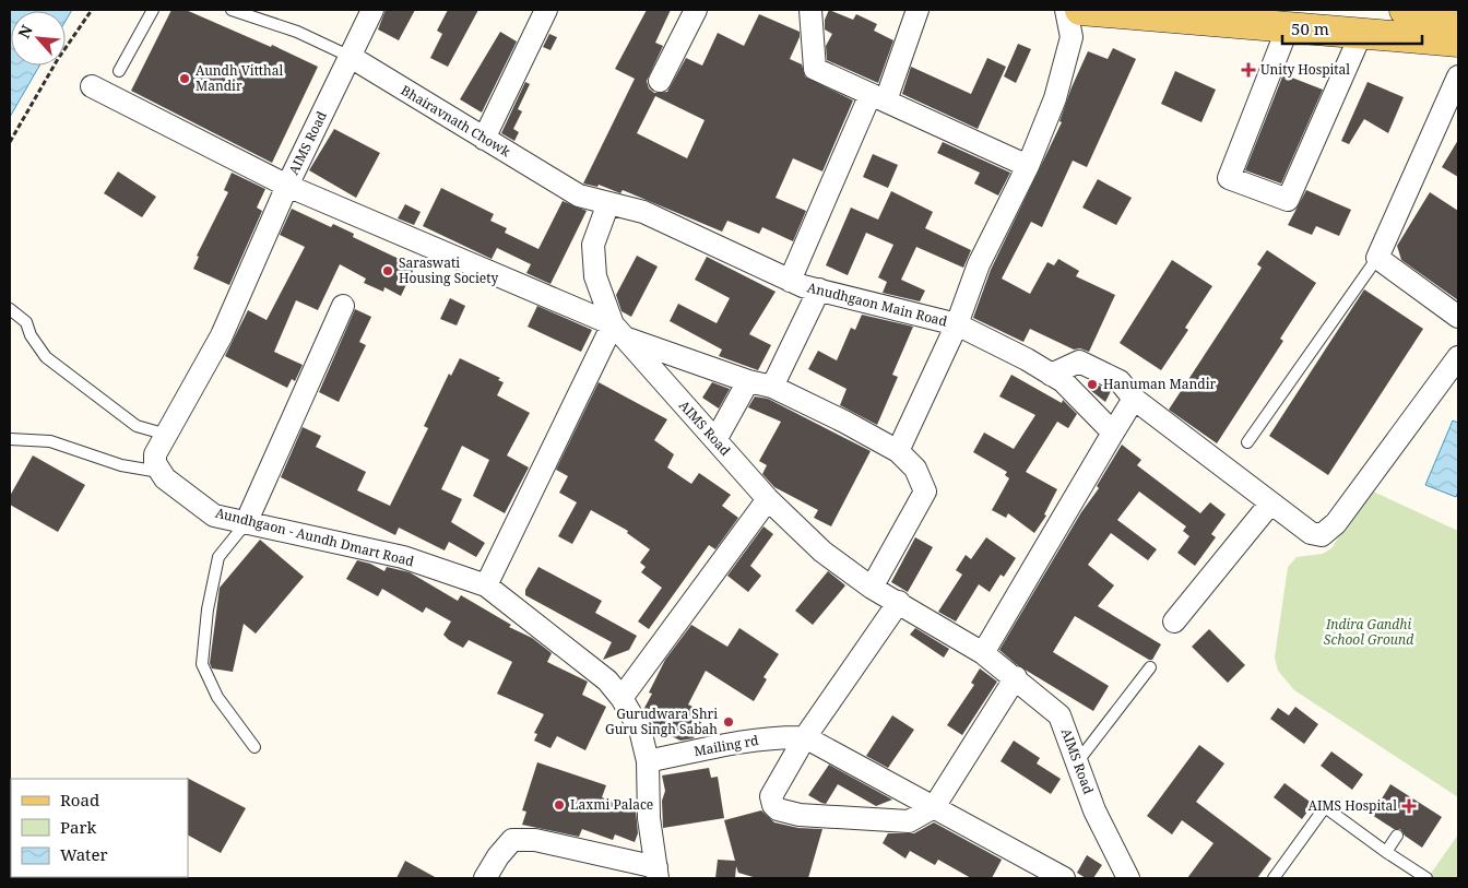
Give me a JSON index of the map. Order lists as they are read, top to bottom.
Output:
{
  "streets": {
    "street": [
      "Bhairavnath Chowk",
      "AIMS Road",
      "Anudhgaon Main Road",
      "Aundhgaon - Aundh Dmart Road",
      "Mailing rd"
    ]
  },
  "crossings": [
    ["Bhairavnath Chowk", "AIMS Road"],
    ["Bhairavnath Chowk", "Anudhgaon Main Road"],
    ["Aundhgaon - Aundh Dmart Road", "Mailing rd"]
  ],
  "parks": ["Indira Gandhi School Ground"],
  "places": {
    "health": ["Unity Hospital", "AIMS Hospital"],
    "other": [
      "Aundh Vitthal Mandir",
      "Saraswati Housing Society",
      "Hanuman Mandir",
      "Gurudwara Shri Guru Singh Sabah",
      "Laxmi Palace"
    ]
  },
  "legend": ["Road", "Park", "Water"],
  "scale_bar": "50 m",
  "north": "top left"
}
